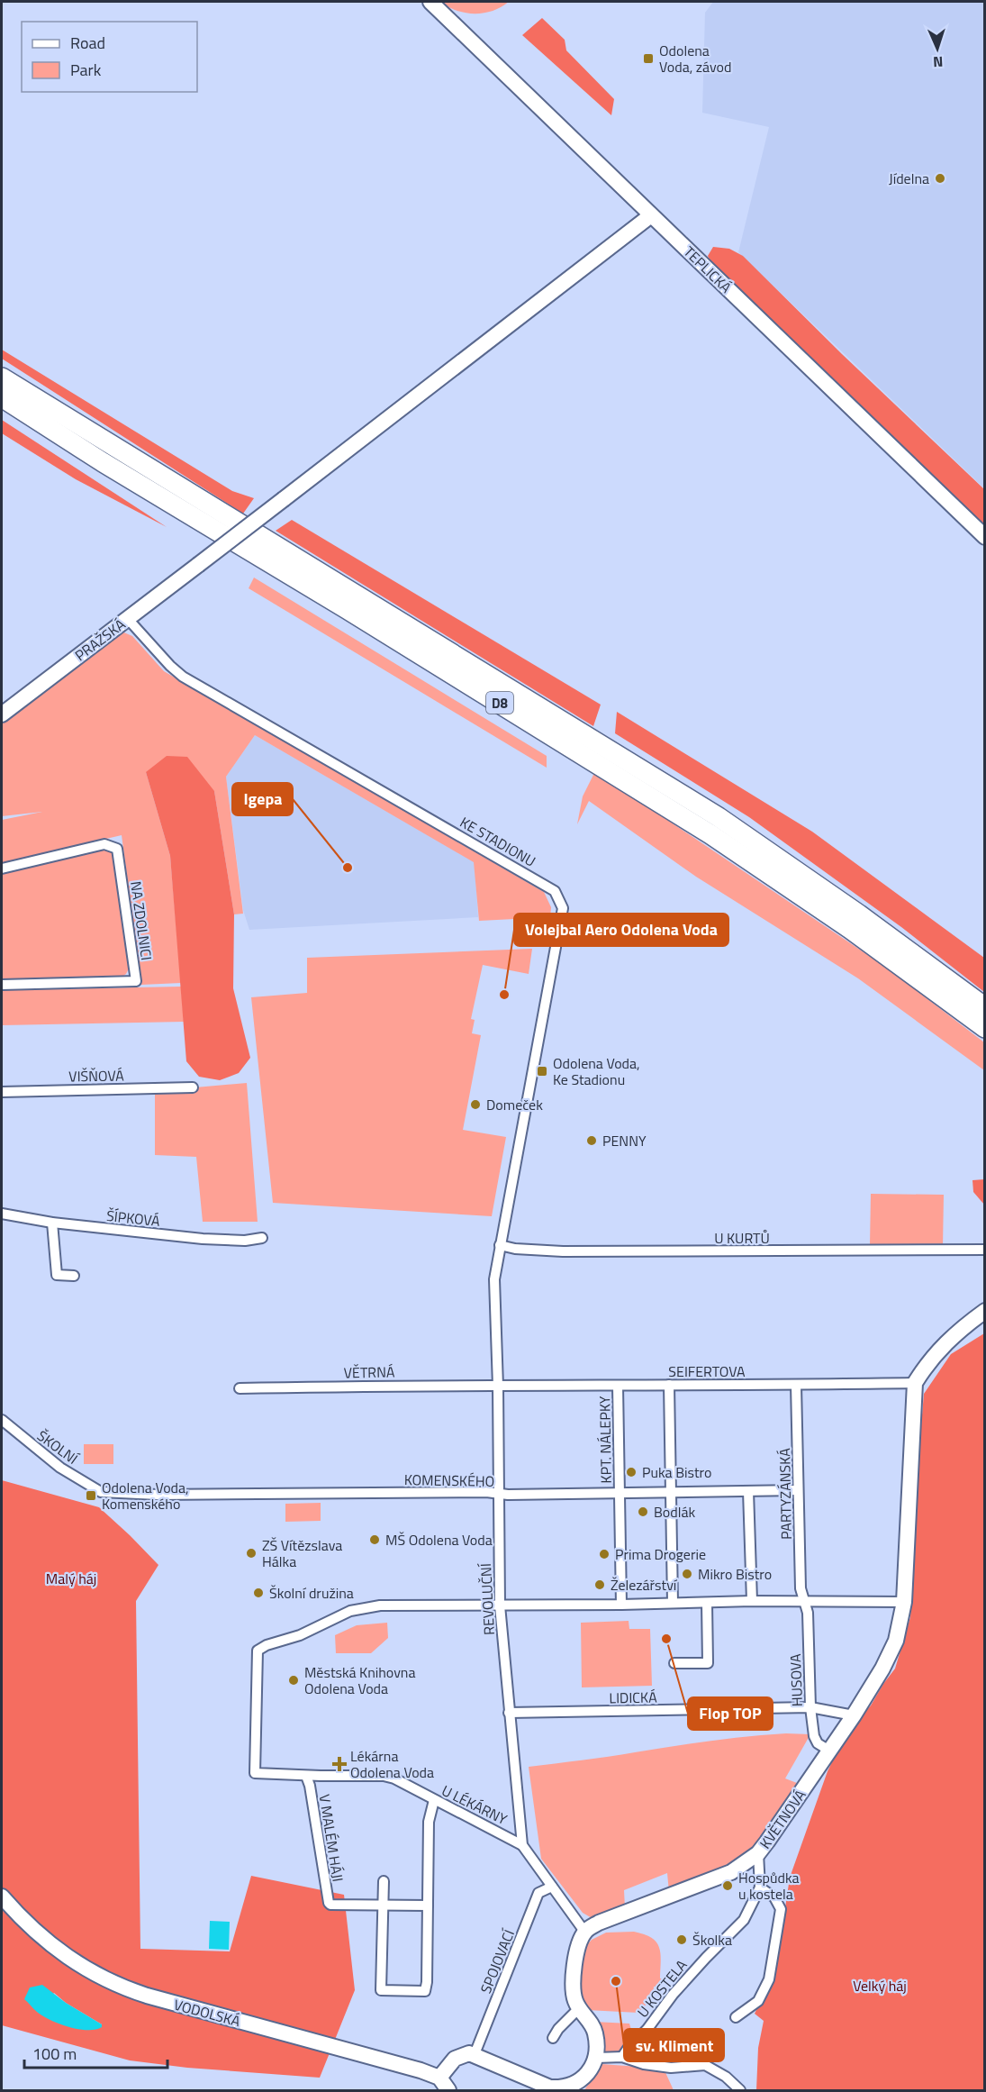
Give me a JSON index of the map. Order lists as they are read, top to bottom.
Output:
{
  "streets": {
    "highway": ["D8"],
    "street": [
      "TEPLICKÁ",
      "PRAŽSKÁ",
      "KE STADIONU",
      "NA ZDOLNICI",
      "VIŠŇOVÁ",
      "ŠÍPKOVÁ",
      "U KURTŮ",
      "SEIFERTOVA",
      "VĚTRNÁ",
      "KPT. NÁLEPKY",
      "ŠKOLNÍ",
      "KOMENSKÉHO",
      "PARTYZÁNSKÁ",
      "REVOLUČNÍ",
      "HUSOVA",
      "LIDICKÁ",
      "U LÉKÁRNY",
      "KVĚTNOVÁ",
      "V MALÉM HÁJI",
      "SPOJOVACÍ",
      "U KOSTELA",
      "VODOLSKÁ"
    ]
  },
  "crossings": [
    ["TEPLICKÁ", "PRAŽSKÁ"],
    ["PRAŽSKÁ", "KE STADIONU"],
    ["KE STADIONU", "U KURTŮ"],
    ["KE STADIONU", "REVOLUČNÍ"],
    ["U KURTŮ", "REVOLUČNÍ"],
    ["SEIFERTOVA", "VĚTRNÁ"],
    ["SEIFERTOVA", "KPT. NÁLEPKY"],
    ["SEIFERTOVA", "PARTYZÁNSKÁ"],
    ["SEIFERTOVA", "REVOLUČNÍ"],
    ["SEIFERTOVA", "KVĚTNOVÁ"],
    ["VĚTRNÁ", "REVOLUČNÍ"],
    ["KPT. NÁLEPKY", "KOMENSKÉHO"],
    ["ŠKOLNÍ", "KOMENSKÉHO"],
    ["KOMENSKÉHO", "PARTYZÁNSKÁ"],
    ["KOMENSKÉHO", "REVOLUČNÍ"],
    ["PARTYZÁNSKÁ", "HUSOVA"],
    ["REVOLUČNÍ", "LIDICKÁ"],
    ["REVOLUČNÍ", "U LÉKÁRNY"],
    ["REVOLUČNÍ", "KVĚTNOVÁ"],
    ["REVOLUČNÍ", "SPOJOVACÍ"],
    ["HUSOVA", "LIDICKÁ"],
    ["HUSOVA", "KVĚTNOVÁ"],
    ["LIDICKÁ", "KVĚTNOVÁ"],
    ["U LÉKÁRNY", "V MALÉM HÁJI"],
    ["KVĚTNOVÁ", "U KOSTELA"]
  ],
  "parks": ["Malý háj", "Velký háj"],
  "places": {
    "transit": ["Odolena Voda, závod", "Odolena Voda, Ke Stadionu", "Odolena Voda, Komenského"],
    "other": [
      "Jídelna",
      "Igepa",
      "Volejbal Aero Odolena Voda",
      "Domeček",
      "PENNY",
      "Puka Bistro",
      "Bodlák",
      "MŠ Odolena Voda",
      "ZŠ Vítězslava Hálka",
      "Prima Drogerie",
      "Mikro Bistro",
      "Železářství",
      "Školní družina",
      "Flop TOP",
      "Městská Knihovna Odolena Voda",
      "Hospůdka u kostela",
      "Školka",
      "sv. Kliment"
    ],
    "health": ["Lékárna Odolena Voda"]
  },
  "legend": ["Road", "Park"],
  "scale_bar": "100 m",
  "north": "bottom"
}
